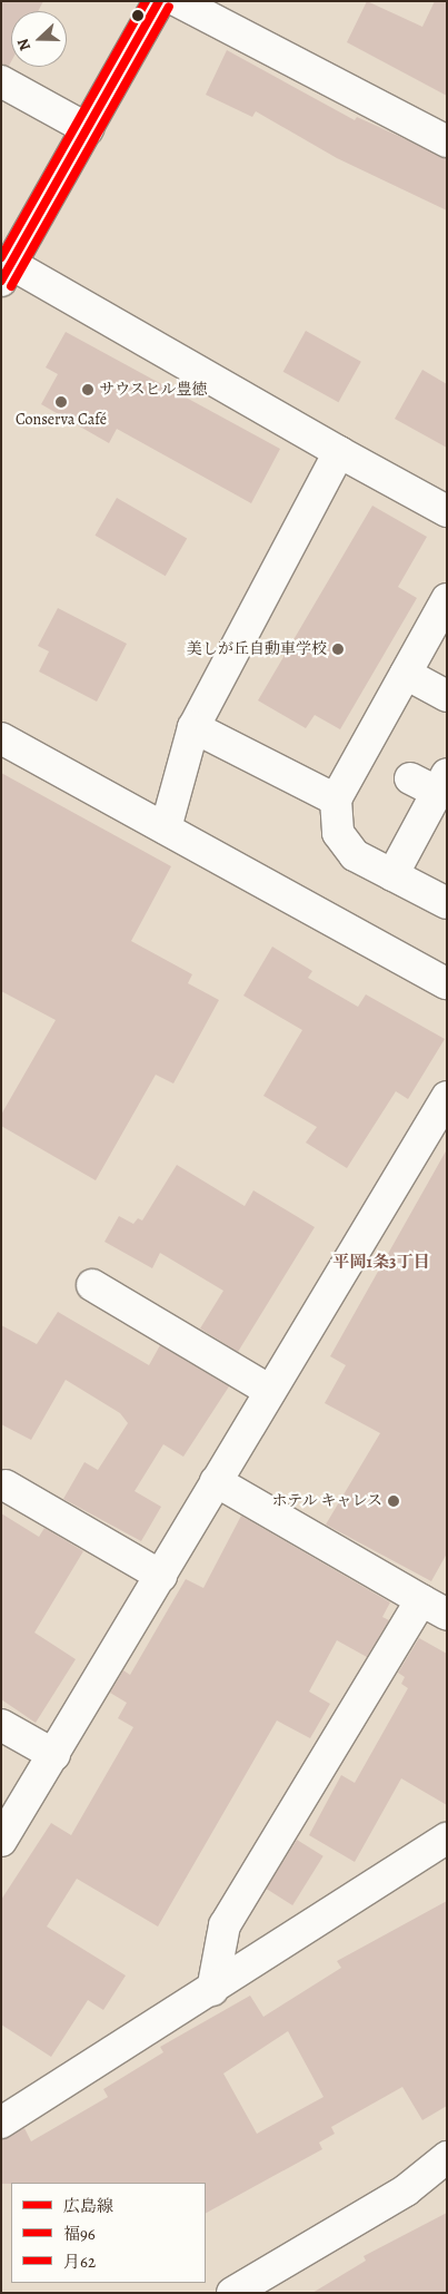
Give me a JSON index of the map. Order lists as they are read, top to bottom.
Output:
{
  "districts": ["平岡1条3丁目"],
  "places": [
    "サウスヒル豊徳",
    "Conserva Café",
    "美しが丘自動車学校",
    "ホテル キャレス"
  ],
  "lines": ["transit line 広島線", "transit line 月62", "transit line 福96"],
  "legend": ["広島線", "福96", "月62"],
  "north": "left"
}
